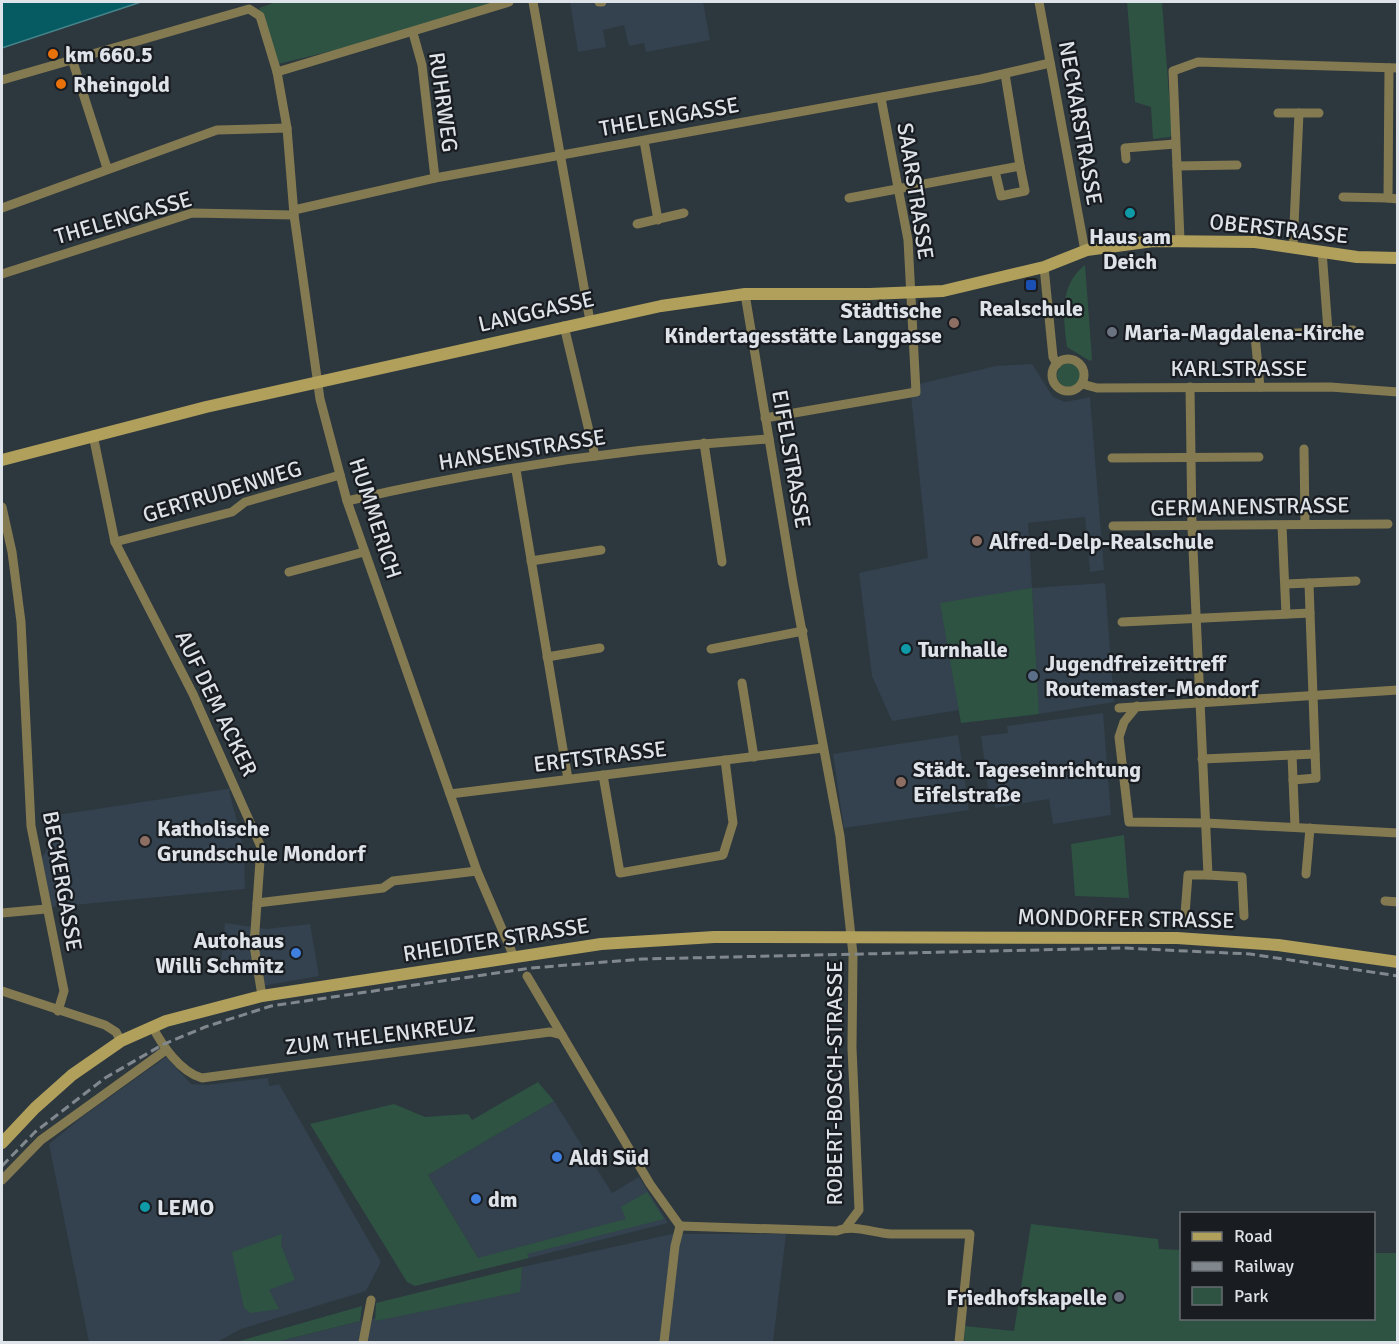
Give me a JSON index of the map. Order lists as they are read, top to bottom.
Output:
{
  "streets": {
    "main road": [
      "OBERSTRASSE",
      "LANGGASSE",
      "MONDORFER STRASSE",
      "RHEIDTER STRASSE"
    ],
    "street": [
      "RUHRWEG",
      "THELENGASSE",
      "NECKARSTRASSE",
      "SAARSTRASSE",
      "KARLSTRASSE",
      "HANSENSTRASSE",
      "EIFELSTRASSE",
      "GERTRUDENWEG",
      "GERMANENSTRASSE",
      "HUMMERICH",
      "AUF DEM ACKER",
      "ERFTSTRASSE",
      "BECKERGASSE",
      "ZUM THELENKREUZ",
      "ROBERT-BOSCH-STRASSE"
    ]
  },
  "crossings": [
    ["RUHRWEG", "THELENGASSE"],
    ["THELENGASSE", "NECKARSTRASSE"],
    ["THELENGASSE", "SAARSTRASSE"],
    ["THELENGASSE", "HUMMERICH"],
    ["NECKARSTRASSE", "OBERSTRASSE"],
    ["NECKARSTRASSE", "LANGGASSE"],
    ["SAARSTRASSE", "LANGGASSE"],
    ["SAARSTRASSE", "EIFELSTRASSE"],
    ["OBERSTRASSE", "LANGGASSE"],
    ["LANGGASSE", "KARLSTRASSE"],
    ["LANGGASSE", "EIFELSTRASSE"],
    ["LANGGASSE", "HUMMERICH"],
    ["LANGGASSE", "AUF DEM ACKER"],
    ["HANSENSTRASSE", "EIFELSTRASSE"],
    ["HANSENSTRASSE", "HUMMERICH"],
    ["EIFELSTRASSE", "ERFTSTRASSE"],
    ["EIFELSTRASSE", "MONDORFER STRASSE"],
    ["EIFELSTRASSE", "RHEIDTER STRASSE"],
    ["EIFELSTRASSE", "ROBERT-BOSCH-STRASSE"],
    ["GERTRUDENWEG", "HUMMERICH"],
    ["GERTRUDENWEG", "AUF DEM ACKER"],
    ["HUMMERICH", "ERFTSTRASSE"],
    ["HUMMERICH", "RHEIDTER STRASSE"],
    ["AUF DEM ACKER", "RHEIDTER STRASSE"],
    ["MONDORFER STRASSE", "RHEIDTER STRASSE"],
    ["MONDORFER STRASSE", "ROBERT-BOSCH-STRASSE"],
    ["RHEIDTER STRASSE", "ROBERT-BOSCH-STRASSE"]
  ],
  "places": {
    "other": [
      "km 660.5",
      "Rheingold",
      "Haus am Deich",
      "Städtische Kindertagesstätte Langgasse",
      "Maria-Magdalena-Kirche",
      "Alfred-Delp-Realschule",
      "Turnhalle",
      "Jugendfreizeittreff Routemaster-Mondorf",
      "Städt. Tageseinrichtung Eifelstraße",
      "Katholische Grundschule Mondorf",
      "Autohaus Willi Schmitz",
      "Aldi Süd",
      "dm",
      "LEMO",
      "Friedhofskapelle"
    ],
    "transit": ["Realschule"]
  },
  "legend": ["Road", "Railway", "Park"]
}
